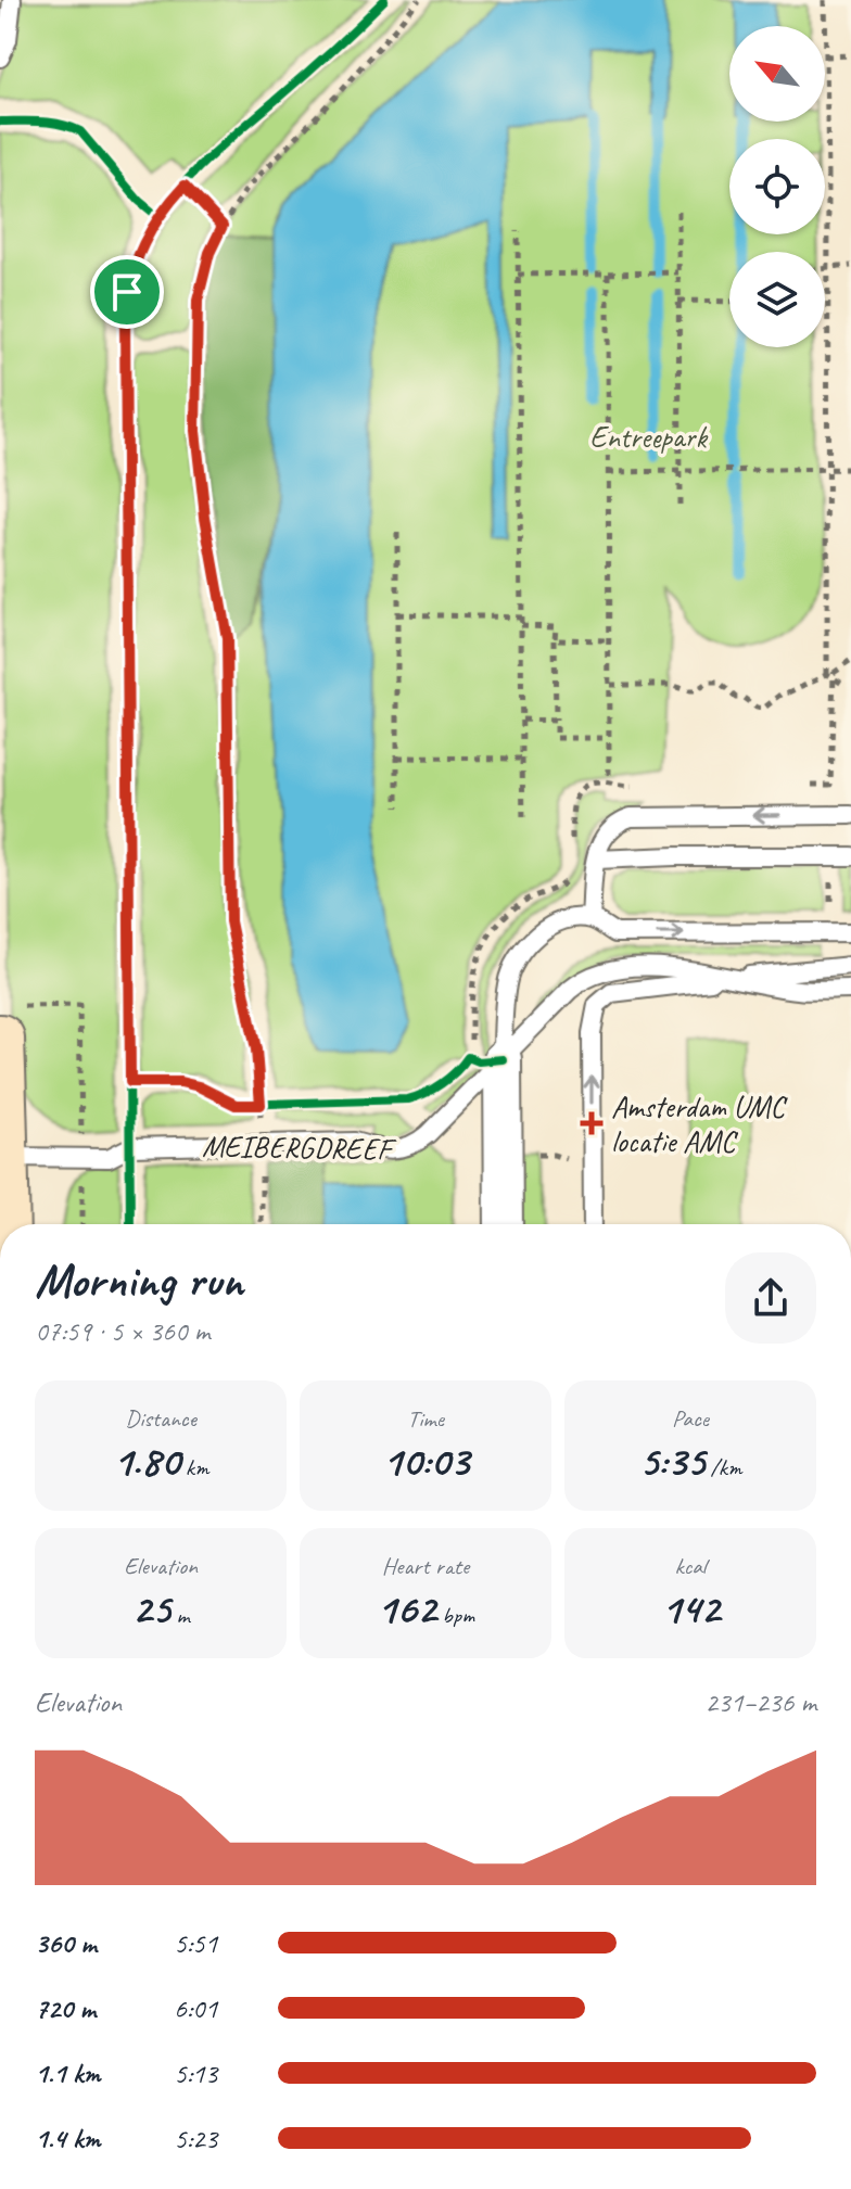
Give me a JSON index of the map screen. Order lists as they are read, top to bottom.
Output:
{
  "streets": {
    "lane": ["MEIBERGDREEF"]
  },
  "parks": ["Entreepark"],
  "places": {
    "health": ["Amsterdam UMC locatie AMC"]
  },
  "north": "top left",
  "page": {
    "heading": ["Morning run", "07:59 · 5 × 360 m"],
    "stats": [
      ["Distance", "1.80 km"],
      ["Time", "10:03"],
      ["Pace", "5:35 /km"],
      ["Elevation", "25 m"],
      ["Heart rate", "162 bpm"],
      ["kcal", "142"]
    ],
    "chart": ["Elevation", "231–236 m"],
    "list": [
      {
        "name": "360 m",
        "note": "5:51"
      },
      {
        "name": "720 m",
        "note": "6:01"
      },
      {
        "name": "1.1 km",
        "note": "5:13"
      },
      {
        "name": "1.4 km",
        "note": "5:23"
      }
    ]
  }
}
